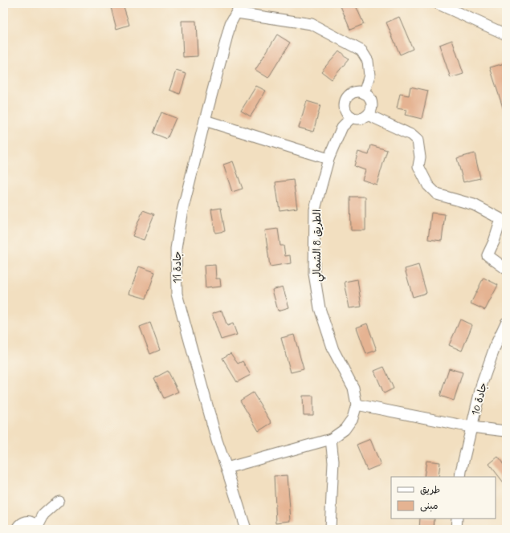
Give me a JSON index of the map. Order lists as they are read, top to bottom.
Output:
{
  "streets": {
    "street": ["الطريق 8 الشمالي", "جادة 11", "جادة 10"]
  },
  "crossings": [
    ["الطريق 8 الشمالي", "جادة 11"]
  ],
  "legend": ["طريق", "مبنى"]
}
